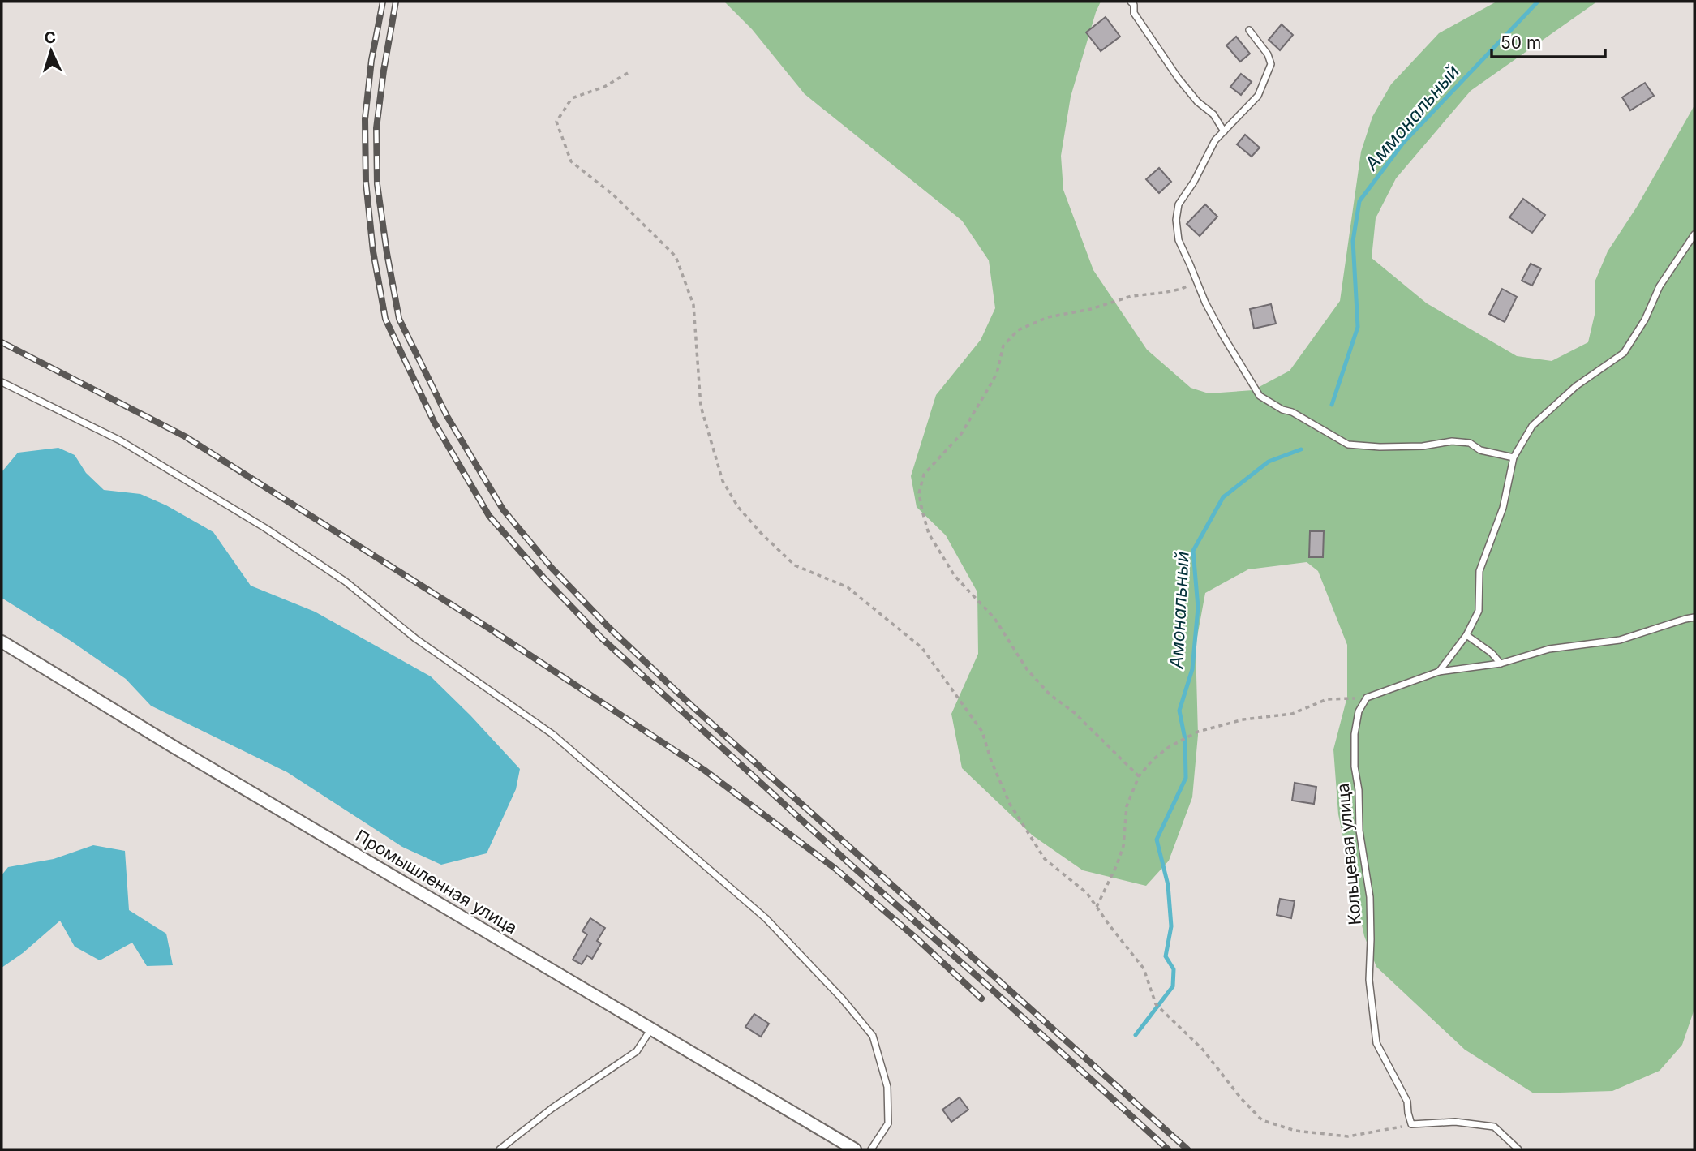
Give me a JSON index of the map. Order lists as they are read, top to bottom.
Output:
{
  "streets": {
    "street": ["Промышленная улица"],
    "lane": ["Кольцевая улица"]
  },
  "water": ["Аммональный", "Амональный"],
  "scale_bar": "50 m",
  "north": "top"
}
